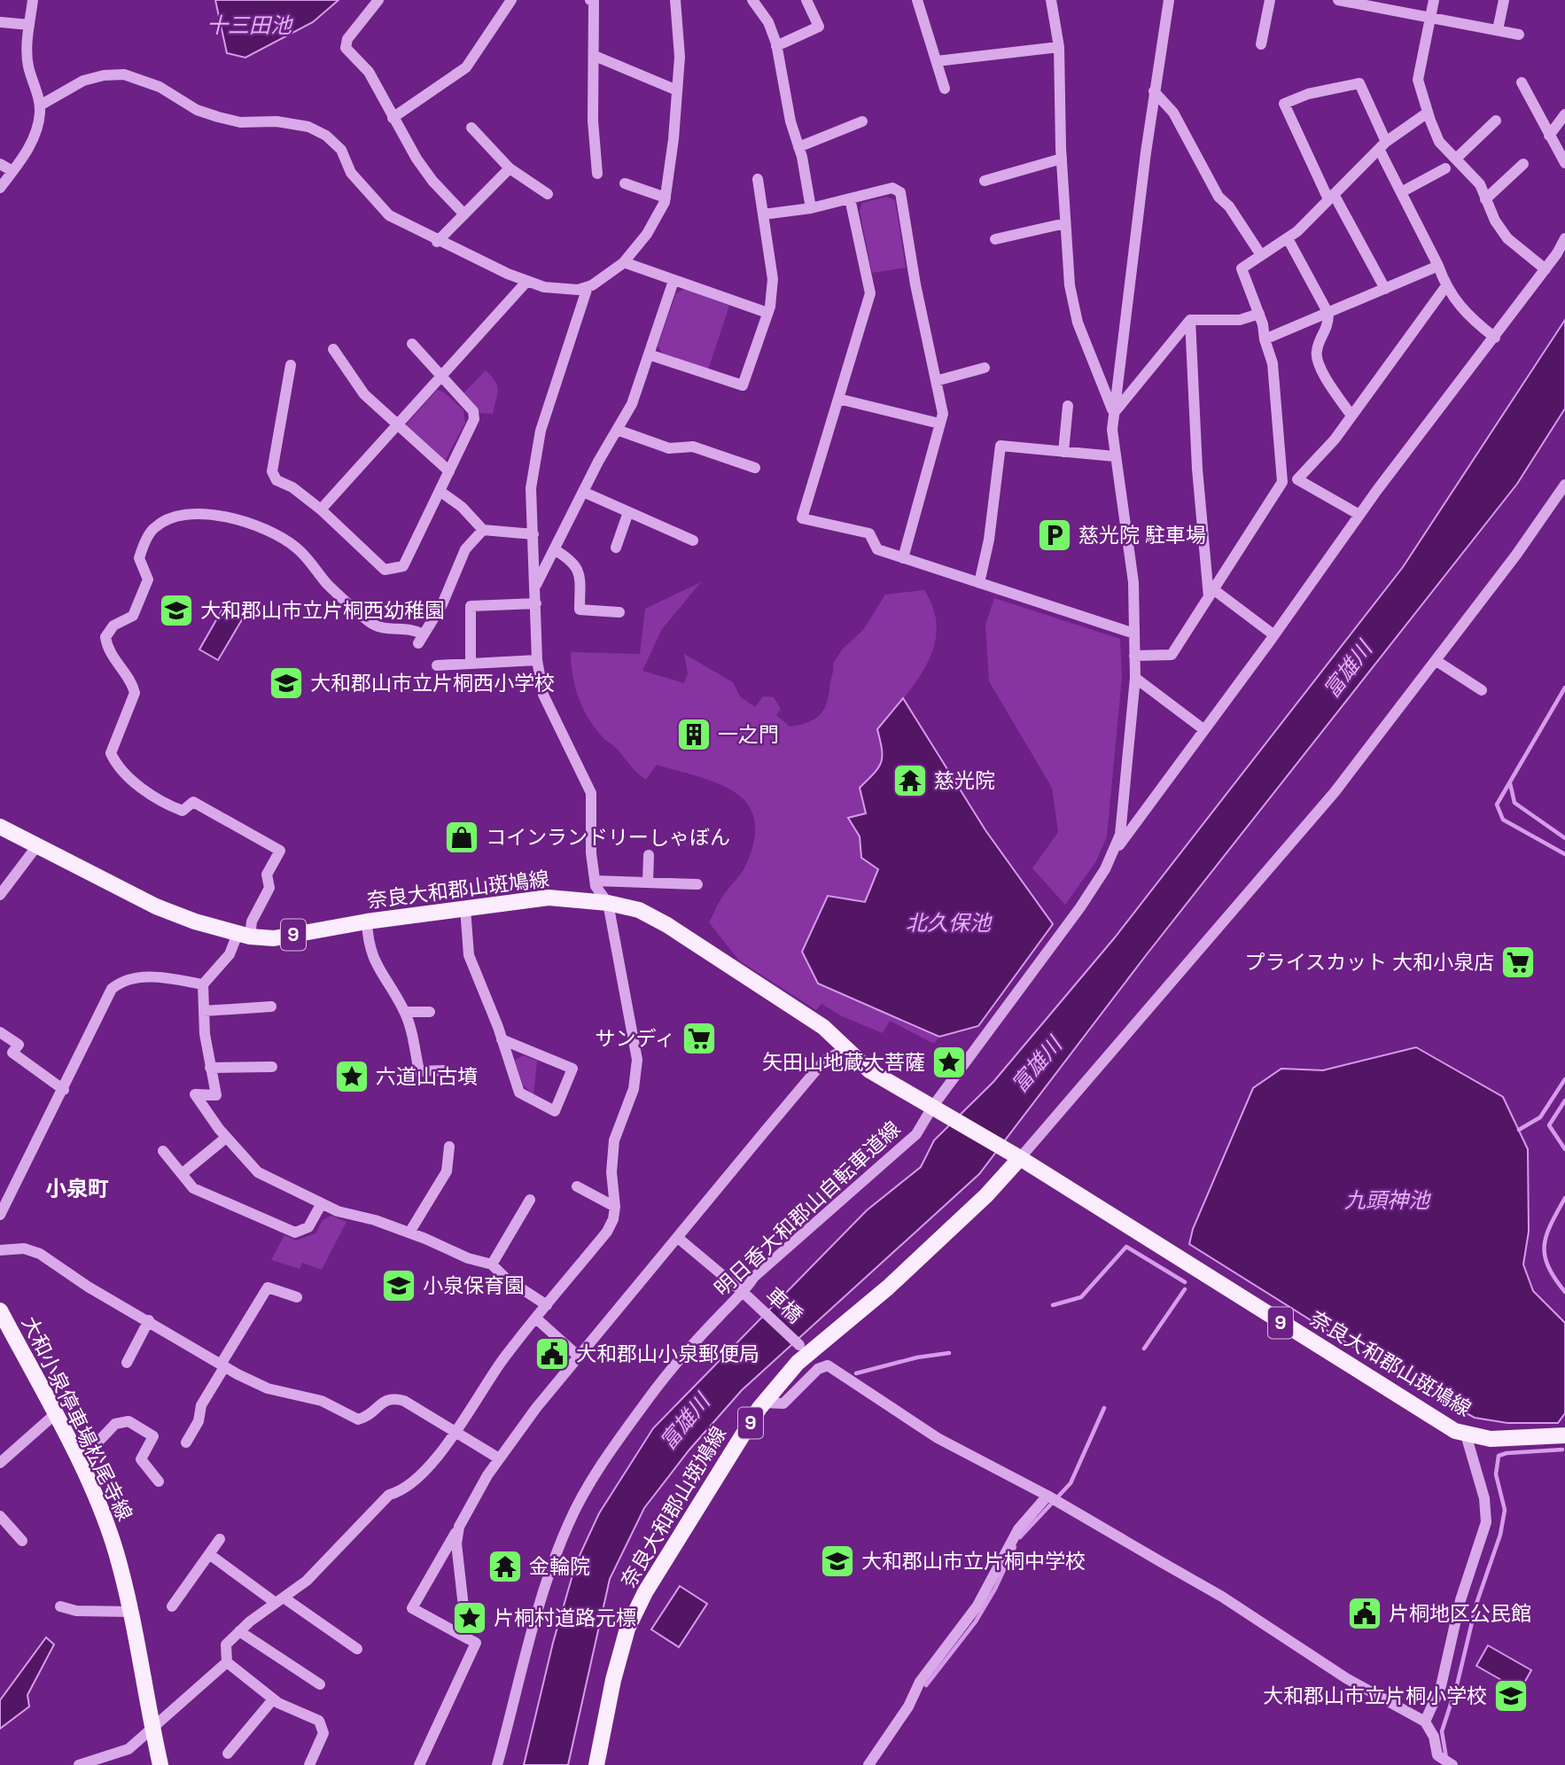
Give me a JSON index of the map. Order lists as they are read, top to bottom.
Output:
{
  "streets": {
    "main road": ["奈良大和郡山斑鳩線", "9", "大和小泉停車場松尾寺線"],
    "street": ["明日香大和郡山自転車道線", "車橋"]
  },
  "crossings": [
    ["奈良大和郡山斑鳩線", "明日香大和郡山自転車道線"],
    ["明日香大和郡山自転車道線", "車橋"]
  ],
  "districts": ["小泉町"],
  "water": [
    "十三田池",
    "富雄川",
    "北久保池",
    "九頭神池"
  ],
  "places": {
    "parking": ["慈光院 駐車場"],
    "school or university": [
      "大和郡山市立片桐西幼稚園",
      "大和郡山市立片桐西小学校",
      "小泉保育園",
      "大和郡山市立片桐中学校",
      "大和郡山市立片桐小学校"
    ],
    "building": ["一之門"],
    "temple": ["慈光院", "金輪院"],
    "shop": ["コインランドリーしゃぼん"],
    "supermarket": ["プライスカット 大和小泉店", "サンディ"],
    "place": ["矢田山地蔵大菩薩", "六道山古墳", "片桐村道路元標"],
    "public building": ["大和郡山小泉郵便局", "片桐地区公民館"]
  }
}
